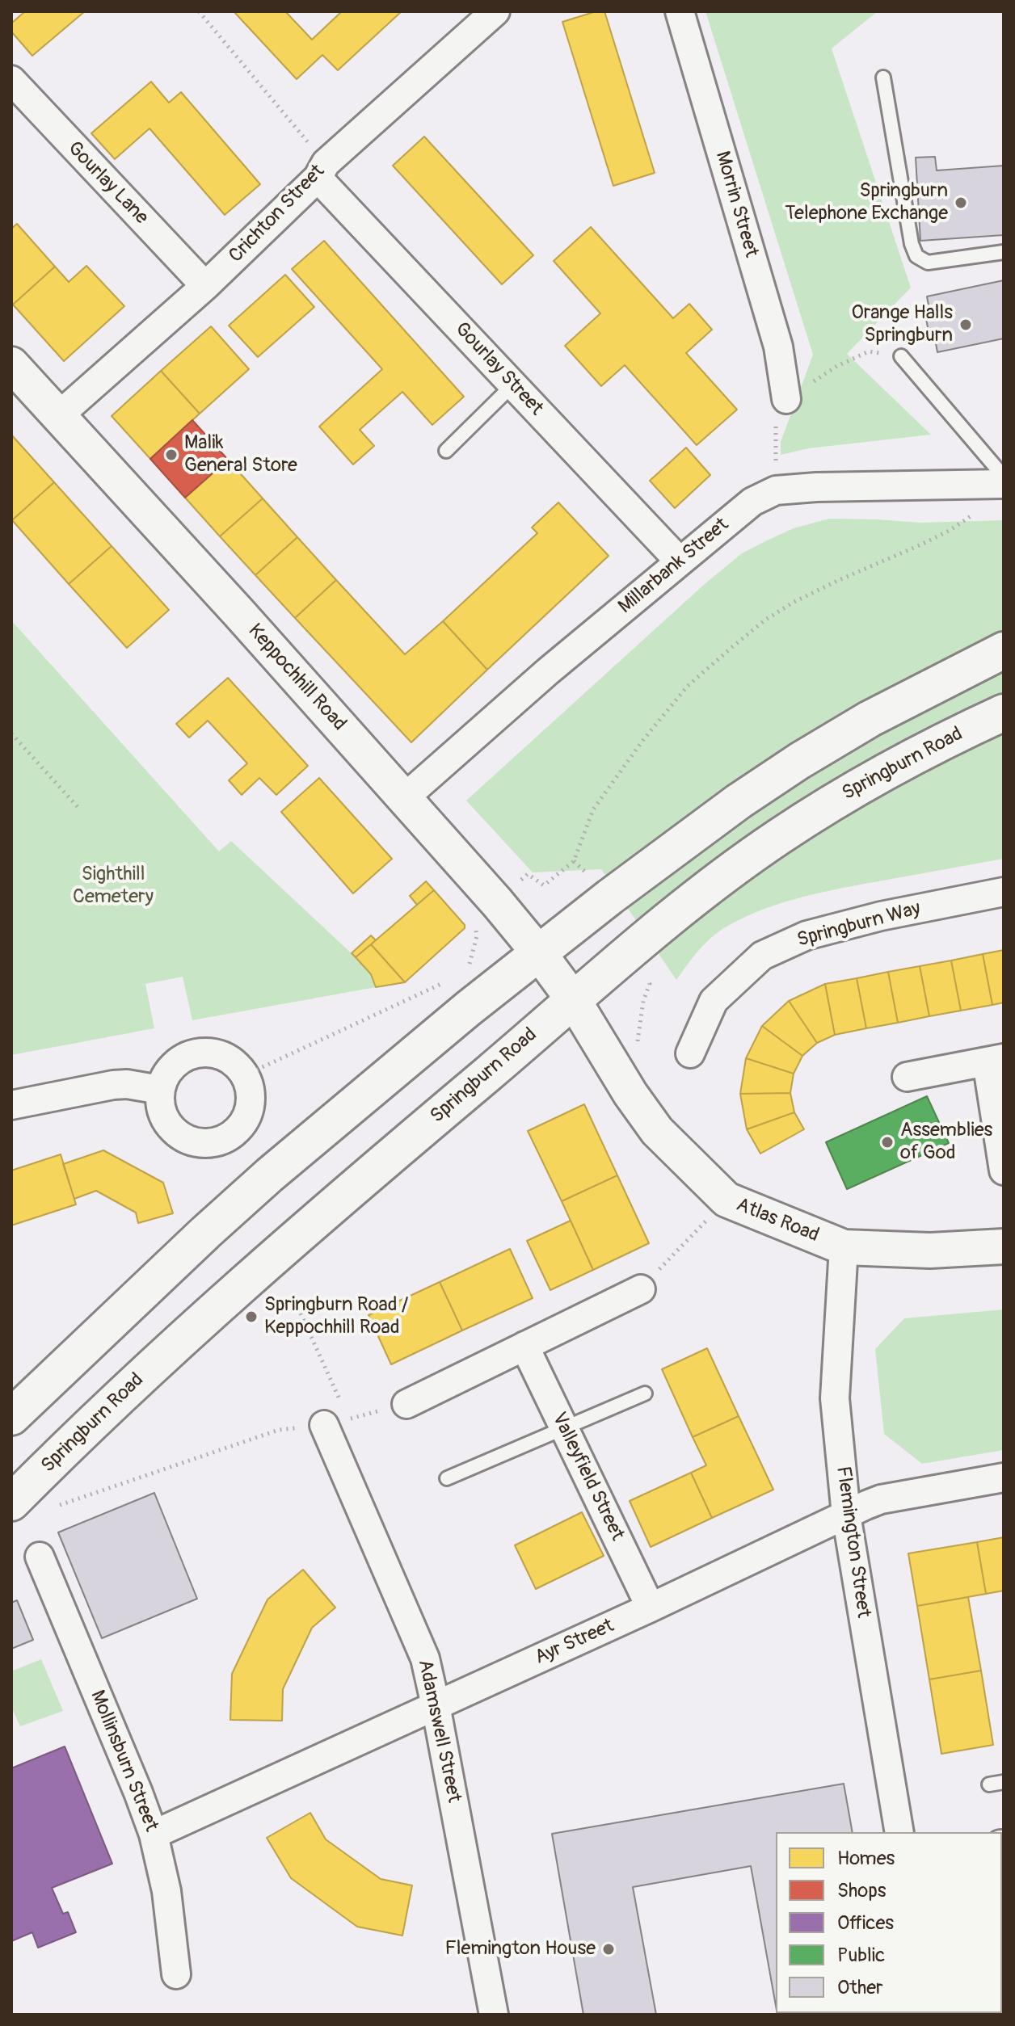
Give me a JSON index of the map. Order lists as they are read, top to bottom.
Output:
{
  "streets": {
    "main road": ["Springburn Road"],
    "street": [
      "Gourlay Lane",
      "Morrin Street",
      "Crichton Street",
      "Gourlay Street",
      "Millarbank Street",
      "Keppochhill Road",
      "Springburn Way",
      "Atlas Road",
      "Valleyfield Street",
      "Flemington Street",
      "Ayr Street",
      "Adamswell Street",
      "Mollinsburn Street"
    ]
  },
  "crossings": [
    ["Gourlay Lane", "Crichton Street"],
    ["Crichton Street", "Gourlay Street"],
    ["Crichton Street", "Keppochhill Road"],
    ["Gourlay Street", "Millarbank Street"],
    ["Millarbank Street", "Keppochhill Road"],
    ["Keppochhill Road", "Springburn Road"],
    ["Keppochhill Road", "Atlas Road"],
    ["Springburn Road", "Atlas Road"],
    ["Atlas Road", "Flemington Street"],
    ["Valleyfield Street", "Ayr Street"],
    ["Flemington Street", "Ayr Street"],
    ["Ayr Street", "Adamswell Street"],
    ["Ayr Street", "Mollinsburn Street"]
  ],
  "parks": ["Sighthill Cemetery"],
  "places": [
    "Springburn Telephone Exchange",
    "Orange Halls Springburn",
    "Malik General Store",
    "Assemblies of God",
    "Springburn Road / Keppochhill Road",
    "Flemington House"
  ],
  "legend": [
    "Homes",
    "Shops",
    "Offices",
    "Public",
    "Other"
  ]
}
